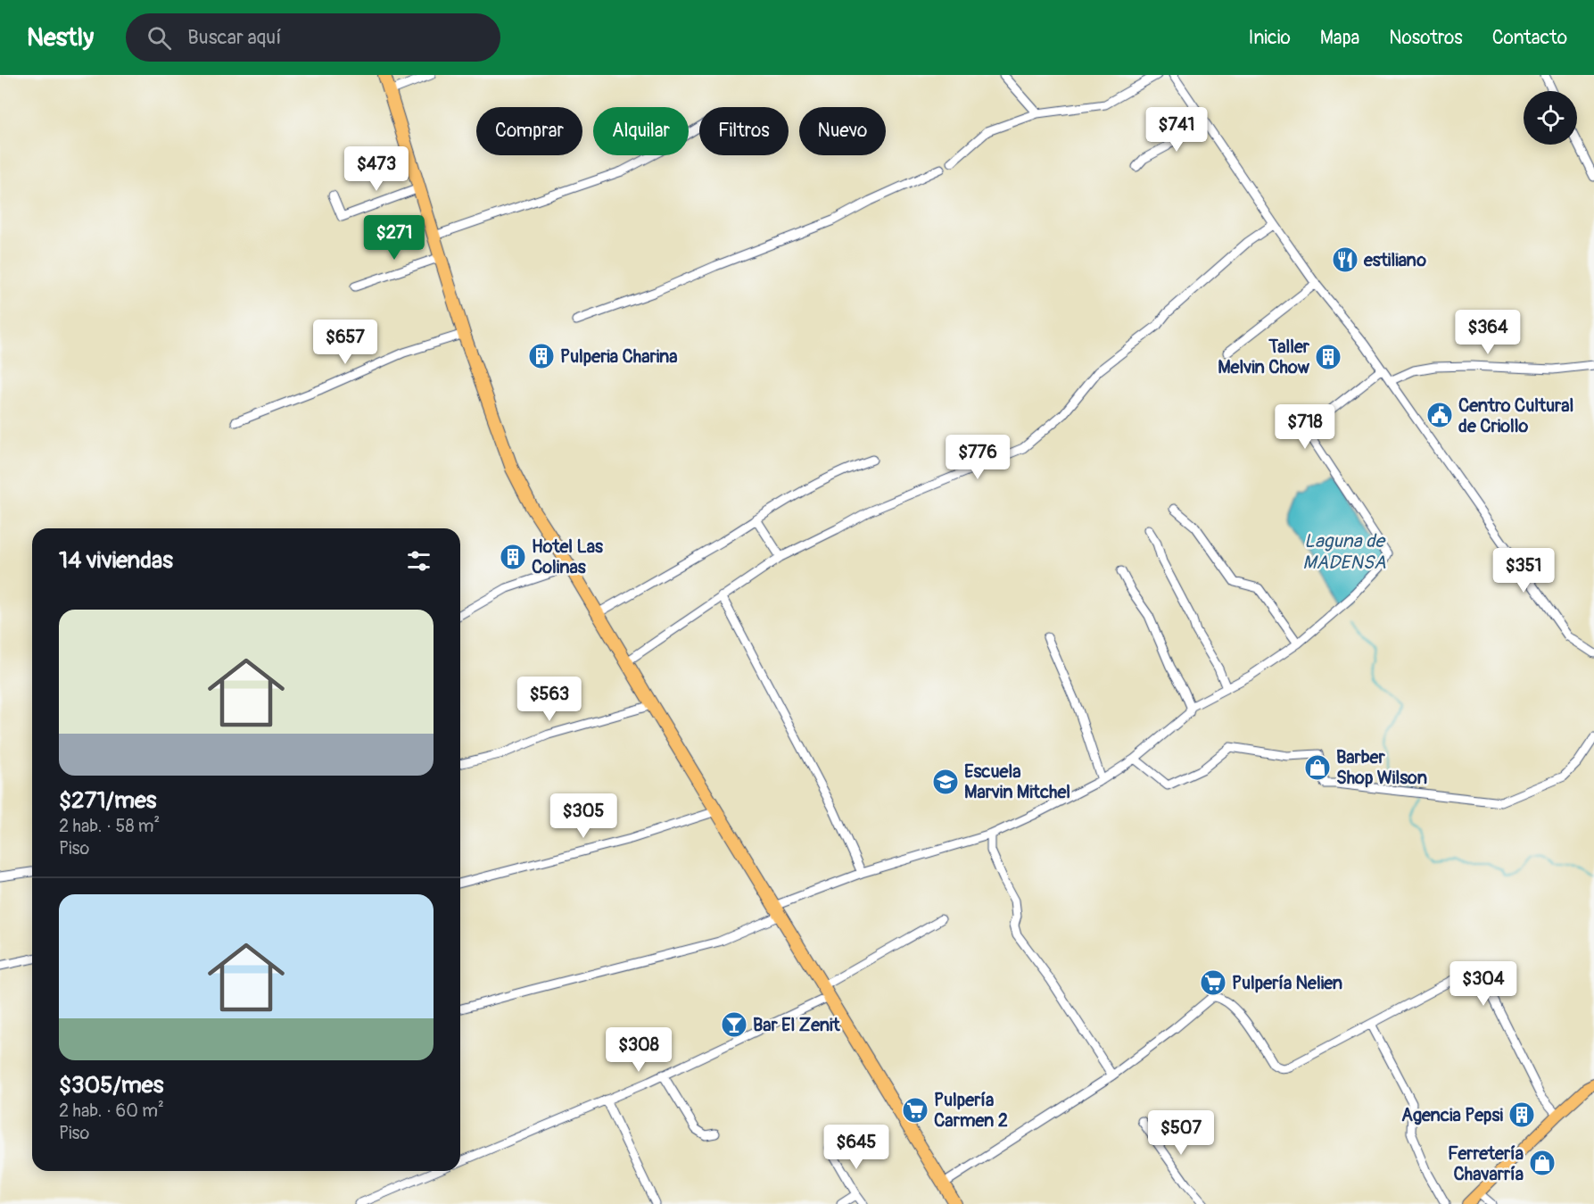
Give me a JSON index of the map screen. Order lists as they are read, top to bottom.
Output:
{
  "water": ["Laguna de MADENSA"],
  "places": {
    "restaurant": ["estiliano"],
    "building": [
      "Pulperia Charina",
      "Taller Melvin Chow",
      "Hotel Las Colinas",
      "Agencia Pepsi"
    ],
    "public building": ["Centro Cultural de Criollo"],
    "shop": ["Barber Shop Wilson", "Ferretería Chavarría"],
    "school or university": ["Escuela Marvin Mitchel"],
    "supermarket": ["Pulpería Nelien", "Pulpería Carmen 2"],
    "bar": ["Bar El Zenit"]
  },
  "page": {
    "header": "Nestly",
    "search": "Buscar aquí",
    "nav": [
      "Inicio",
      "Mapa",
      "Nosotros",
      "Contacto"
    ],
    "price": [
      "$741",
      "$473",
      "$271",
      "$364",
      "$657",
      "$718",
      "$776",
      "$351",
      "$563",
      "$305",
      "$304",
      "$308",
      "$507",
      "$645"
    ],
    "chip": [
      "Comprar",
      "Alquilar",
      "Filtros",
      "Nuevo"
    ],
    "heading": "14 viviendas",
    "list": [
      {
        "name": "$271/mes",
        "note": "2 hab. · 58 m² · Piso"
      },
      {
        "name": "$305/mes",
        "note": "2 hab. · 60 m² · Piso"
      }
    ]
  }
}
